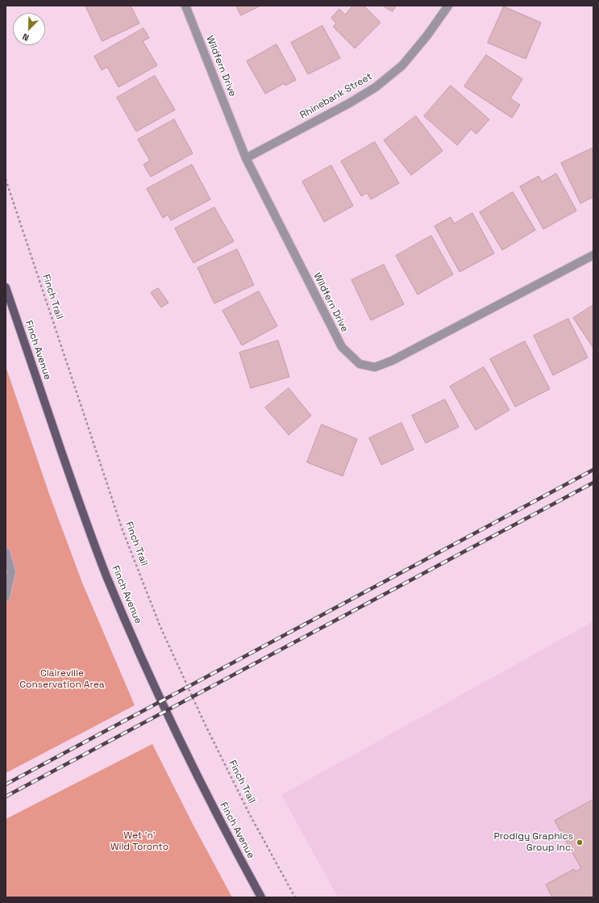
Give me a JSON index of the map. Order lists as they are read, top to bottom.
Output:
{
  "streets": {
    "main road": ["Finch Avenue"],
    "street": ["Wildfern Drive", "Rhinebank Street"],
    "path": ["Finch Trail"]
  },
  "crossings": [
    ["Wildfern Drive", "Rhinebank Street"]
  ],
  "parks": ["Claireville Conservation Area", "Wet 'n' Wild Toronto"],
  "places": ["Prodigy Graphics Group Inc."],
  "north": "bottom left"
}
